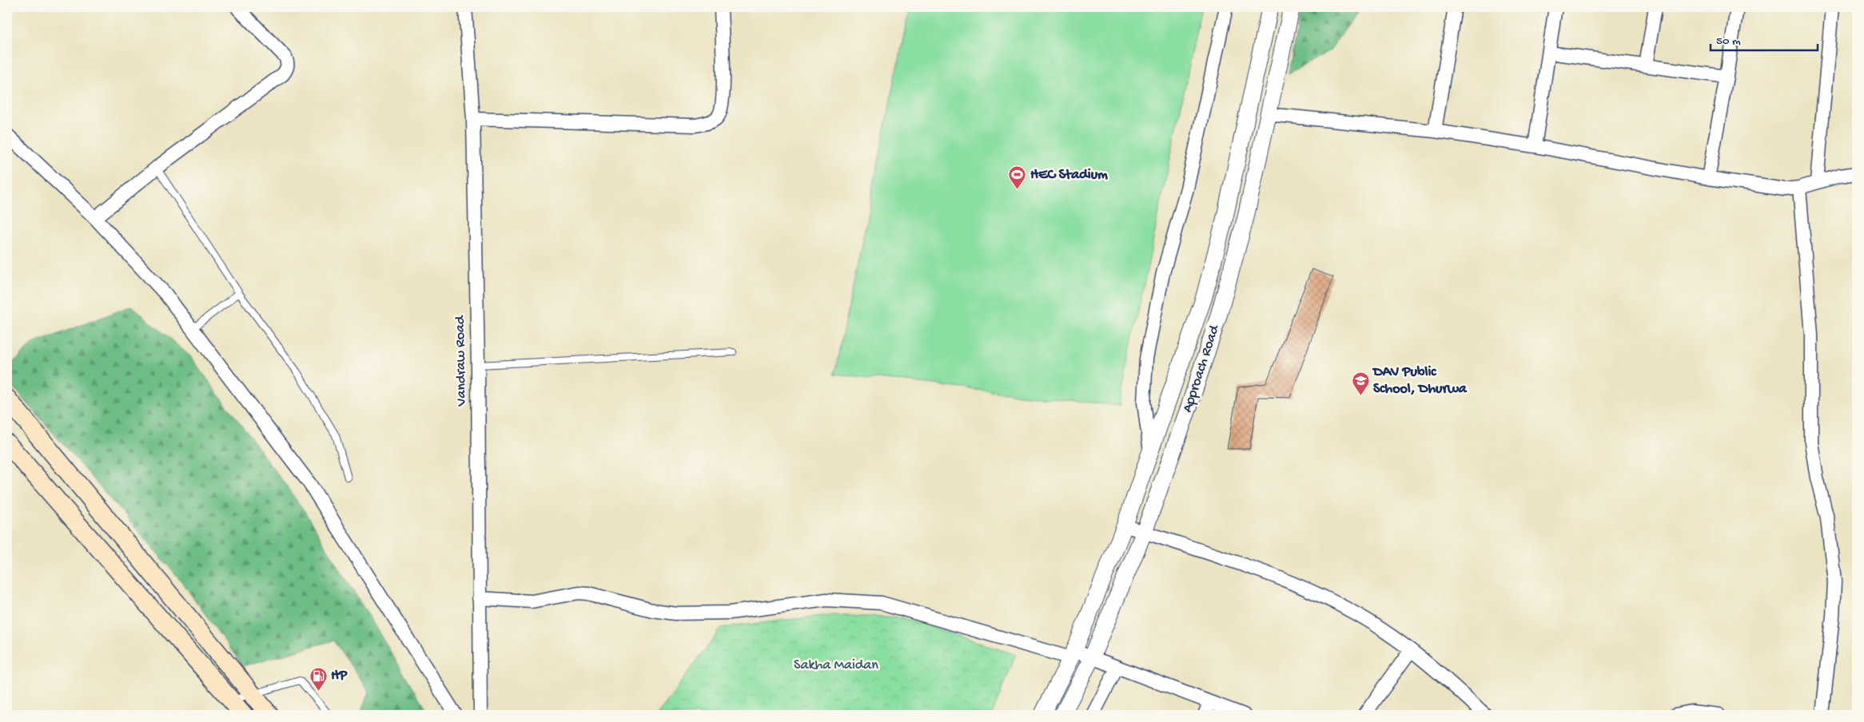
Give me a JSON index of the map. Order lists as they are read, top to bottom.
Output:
{
  "streets": {
    "street": ["Vandraw Road", "Approach Road"]
  },
  "parks": ["Sakha Maidan"],
  "places": {
    "sports": ["HEC Stadium"],
    "school or university": ["DAV Public School, Dhurwa"],
    "fuel station": ["HP"]
  },
  "scale_bar": "50 m"
}
